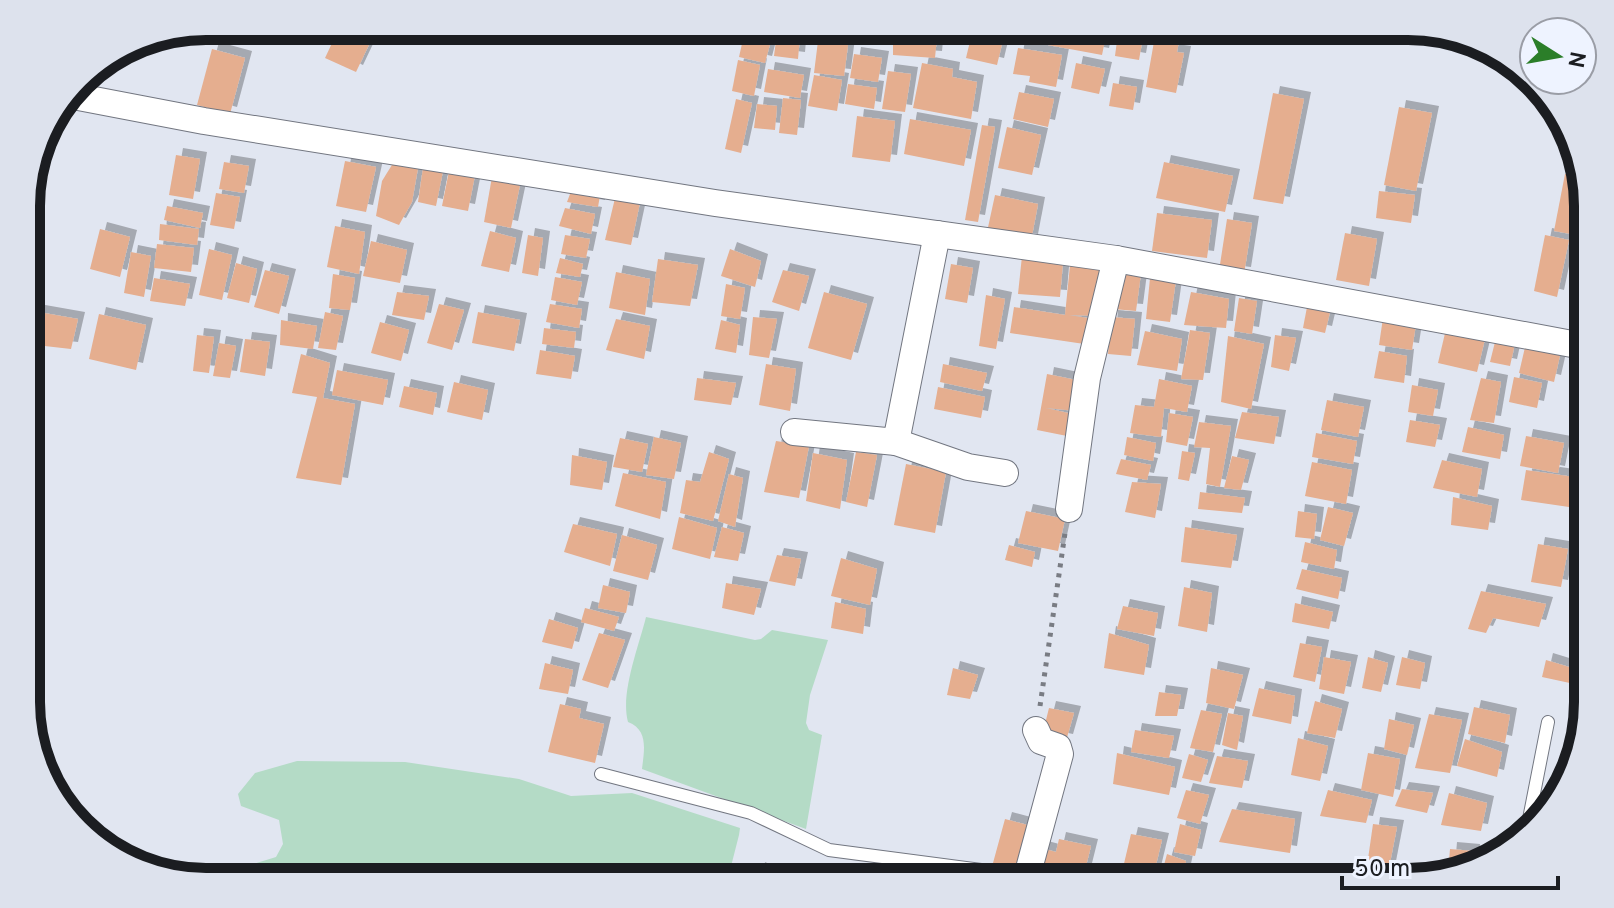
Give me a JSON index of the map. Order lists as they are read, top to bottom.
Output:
{
  "scale_bar": "50 m",
  "north": "right"
}
